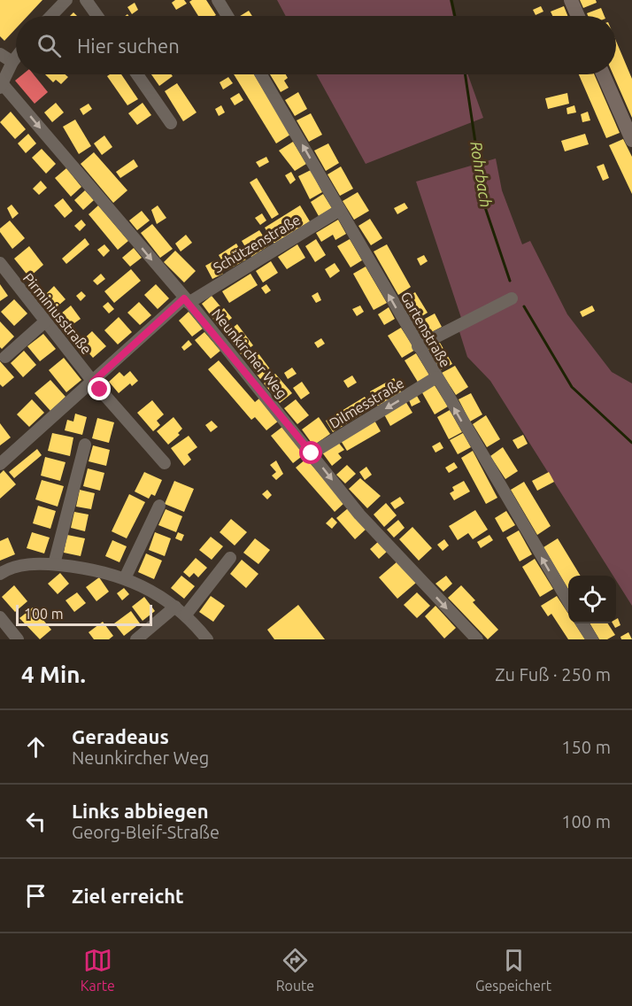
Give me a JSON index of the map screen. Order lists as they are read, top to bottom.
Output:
{
  "streets": {
    "street": [
      "Schützenstraße",
      "Pirminiusstraße",
      "Gartenstraße",
      "Neunkircher Weg",
      "Dilmesstraße"
    ]
  },
  "crossings": [
    ["Schützenstraße", "Pirminiusstraße"],
    ["Schützenstraße", "Gartenstraße"],
    ["Schützenstraße", "Neunkircher Weg"],
    ["Gartenstraße", "Dilmesstraße"],
    ["Neunkircher Weg", "Dilmesstraße"]
  ],
  "one_way": ["Gartenstraße", "Neunkircher Weg", "Dilmesstraße"],
  "water": ["Rohrbach"],
  "scale_bar": "100 m",
  "page": {
    "search": "Hier suchen",
    "scale": "100 m",
    "heading": ["4 Min.", "Zu Fuß · 250 m"],
    "list": [
      ["Geradeaus", "Neunkircher Weg", "150 m"],
      ["Links abbiegen", "Georg-Bleif-Straße", "100 m"],
      "Ziel erreicht"
    ],
    "nav": ["Karte", "Route", "Gespeichert"]
  }
}
